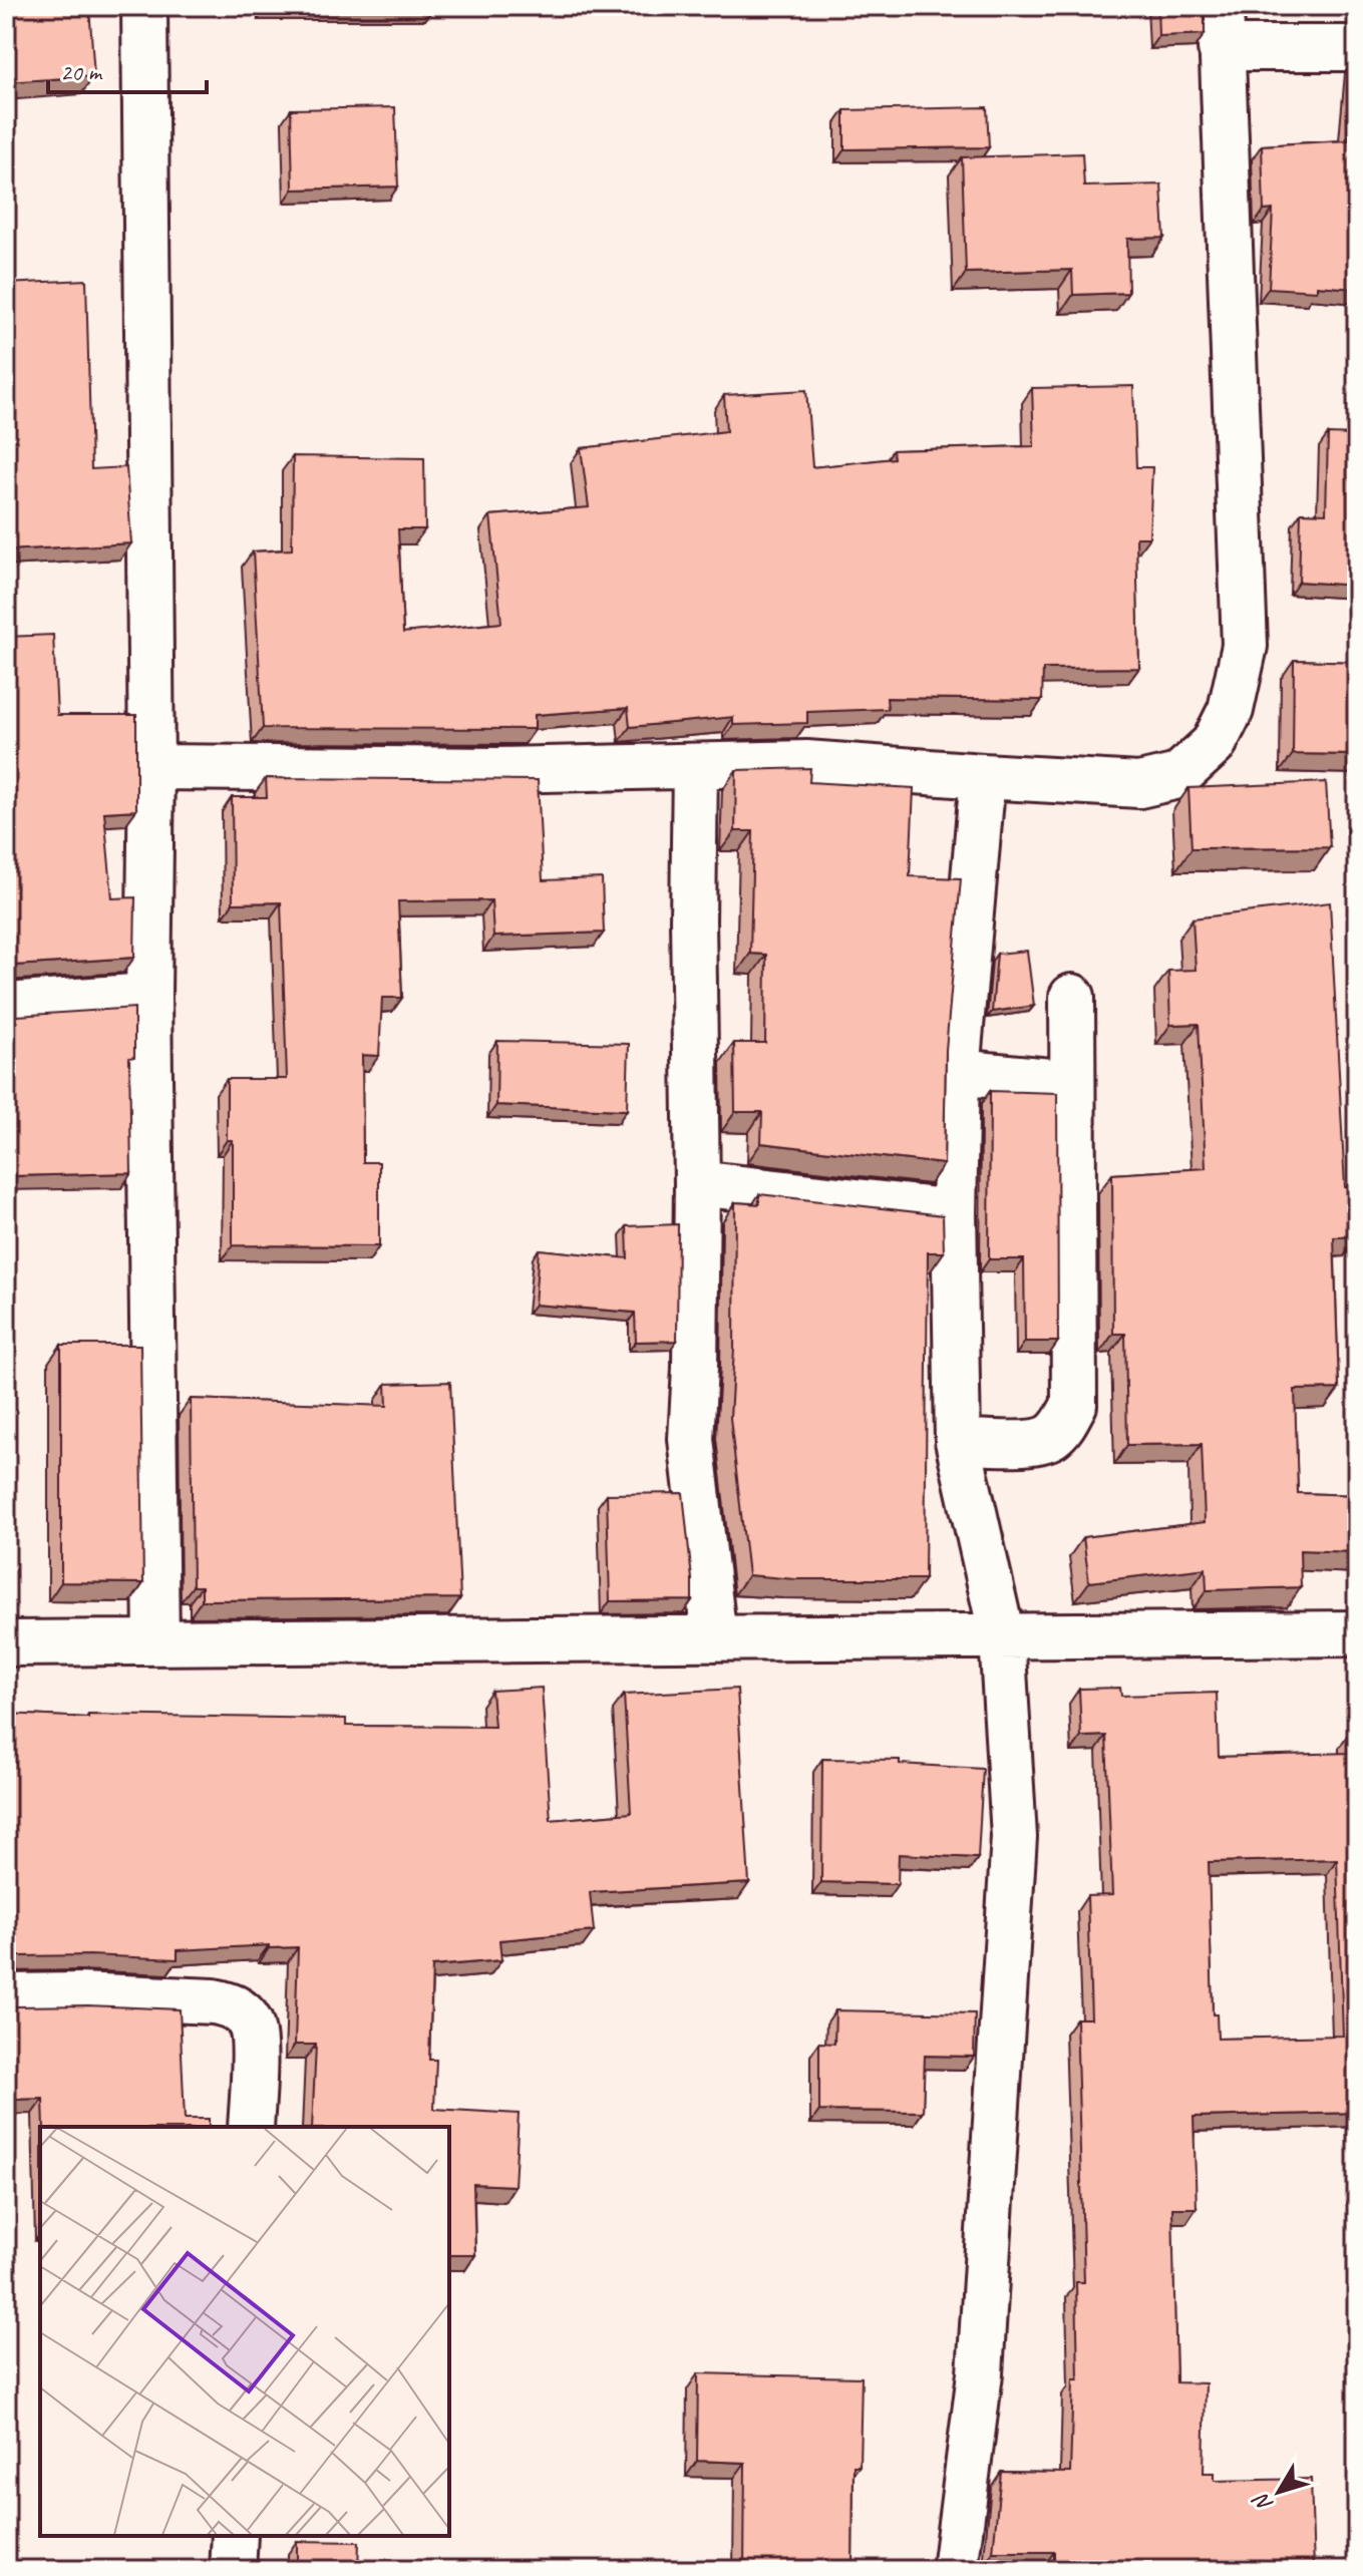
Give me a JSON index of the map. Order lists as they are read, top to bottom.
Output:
{
  "scale_bar": "20 m",
  "north": "bottom left"
}
